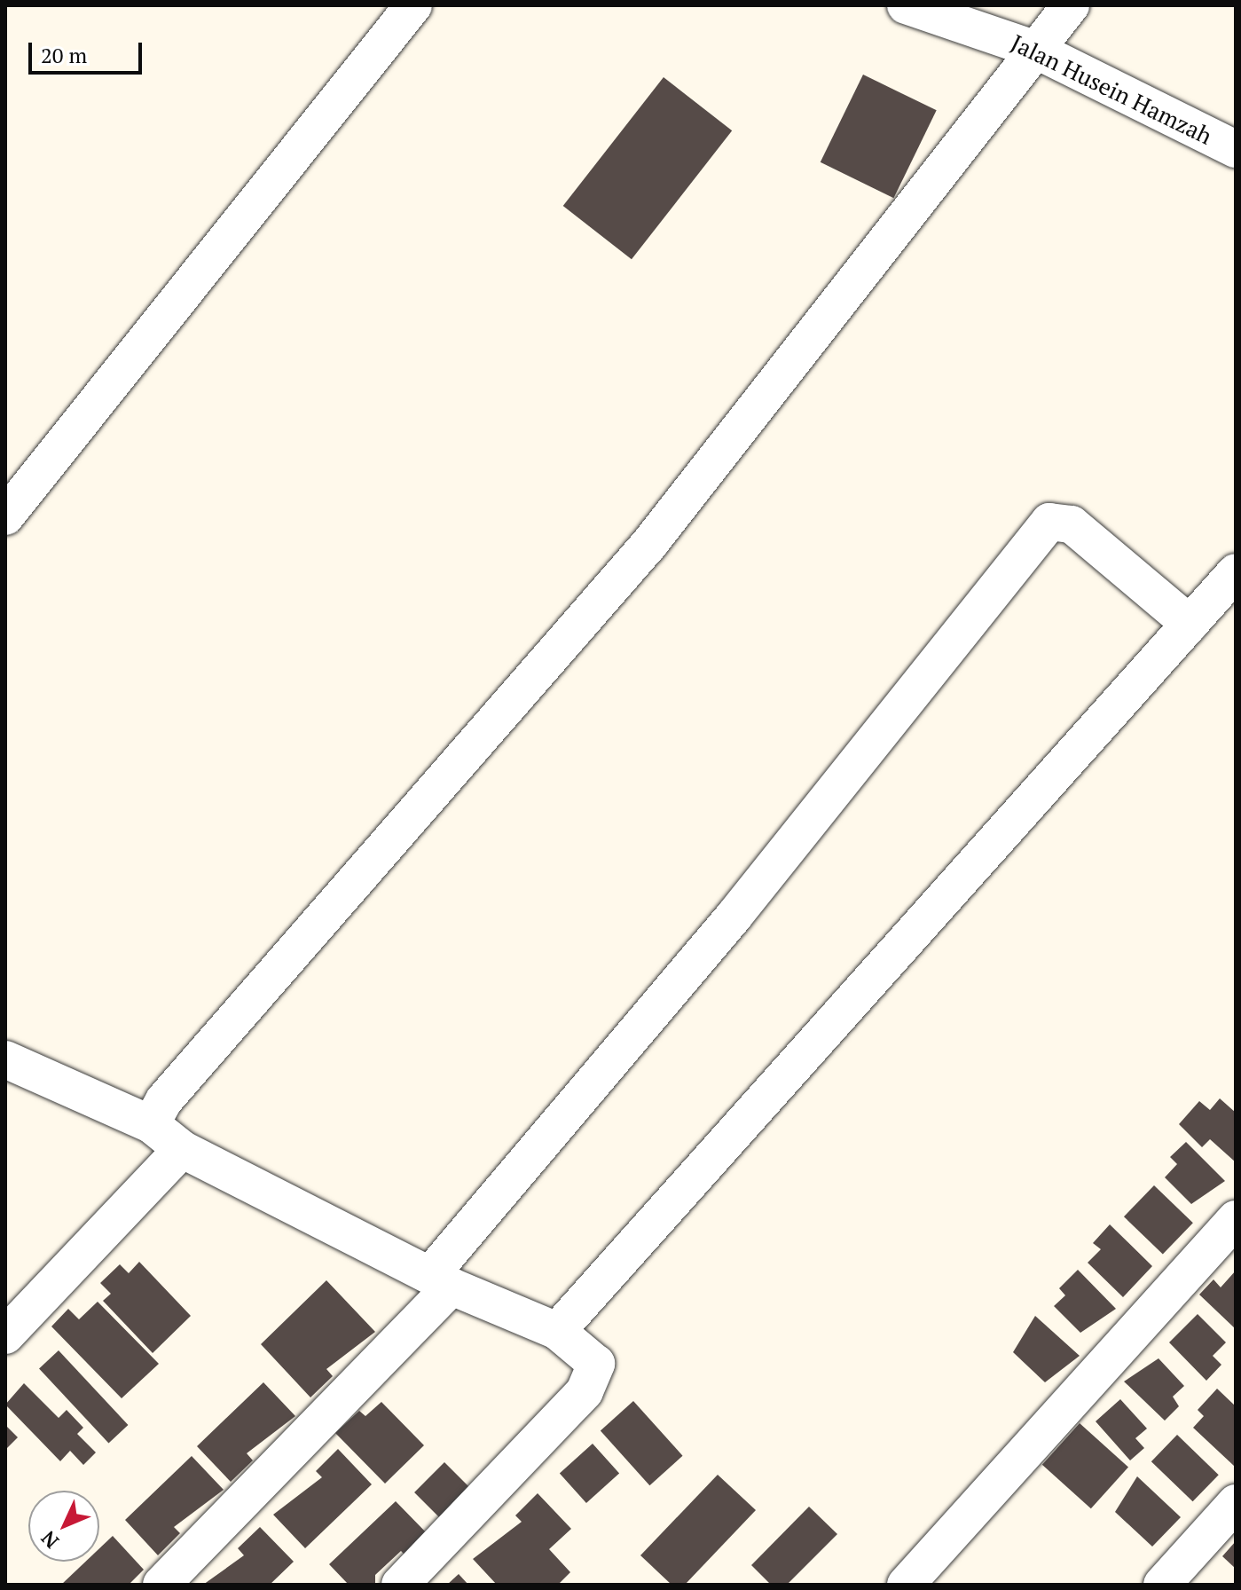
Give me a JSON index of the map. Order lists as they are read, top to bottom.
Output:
{
  "streets": {
    "street": ["Jalan Husein Hamzah"]
  },
  "scale_bar": "20 m",
  "north": "bottom left"
}
